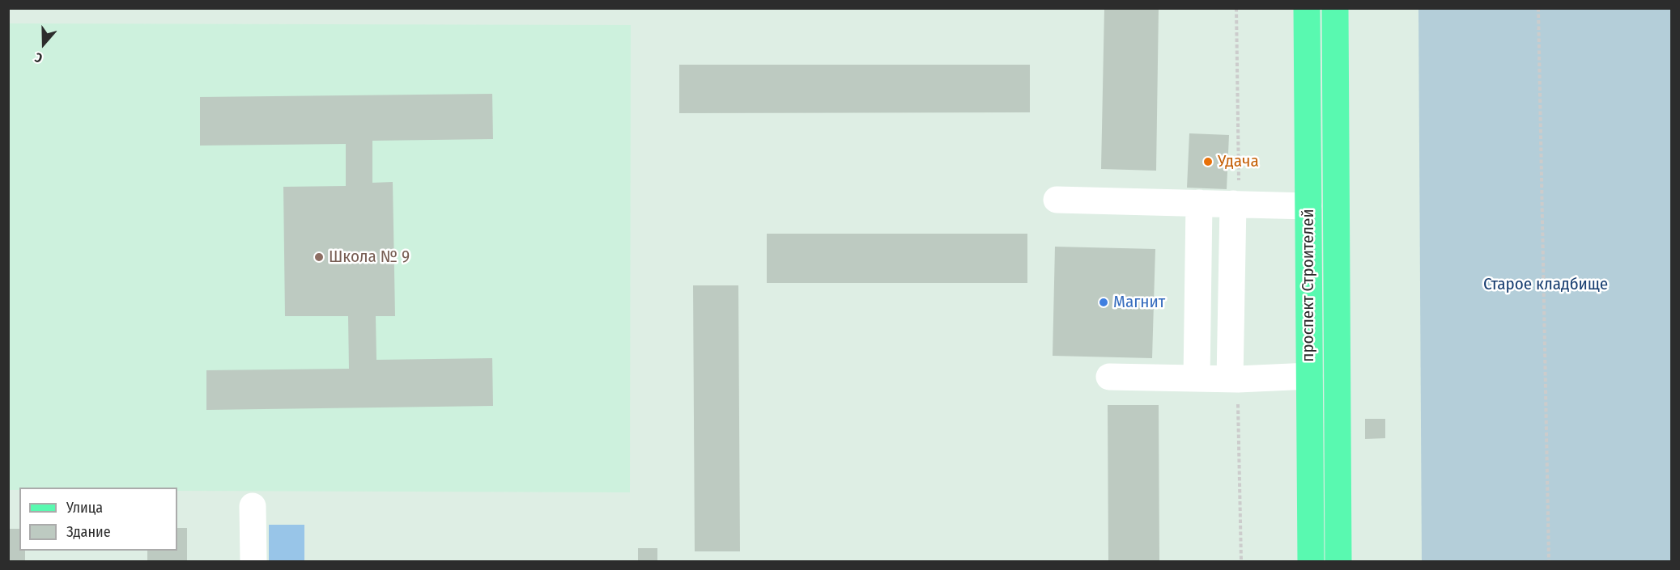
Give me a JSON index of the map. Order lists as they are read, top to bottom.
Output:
{
  "streets": {
    "main road": ["проспект Строителей"]
  },
  "parks": ["Старое кладбище"],
  "places": ["Удача", "Школа № 9", "Магнит"],
  "legend": ["Улица", "Здание"],
  "north": "bottom"
}
